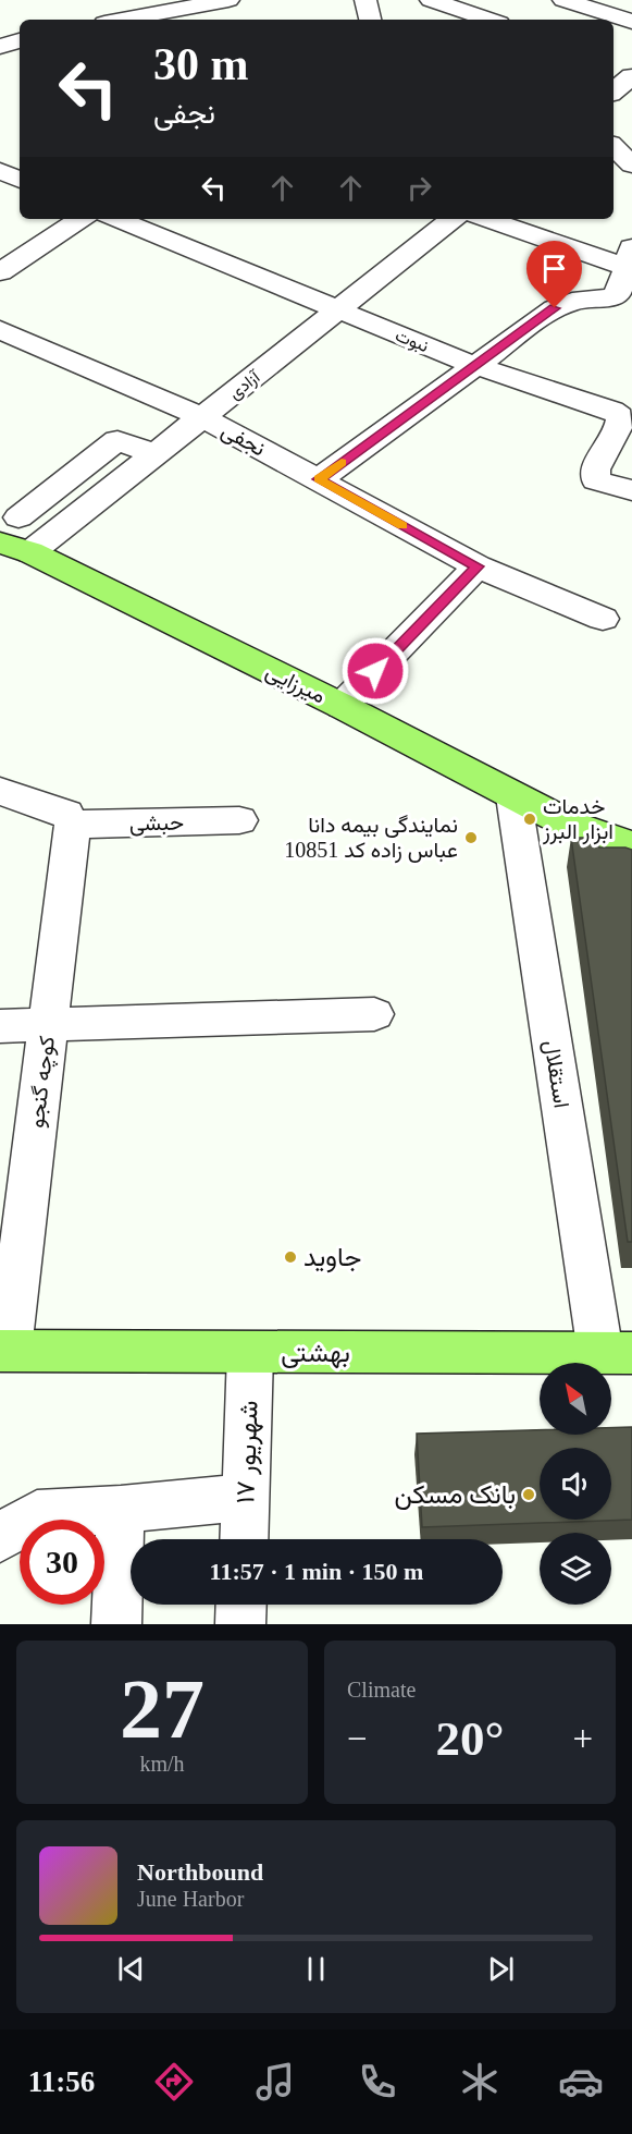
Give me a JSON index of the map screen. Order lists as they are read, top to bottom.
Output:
{
  "streets": {
    "main road": ["میرزایی", "بهشتی"],
    "street": [
      "نبوت",
      "آزادی",
      "نجفی",
      "حبشی",
      "استقلال",
      "کوچه گنجو",
      "۱۷ شهریور"
    ]
  },
  "crossings": [
    ["نبوت", "آزادی"],
    ["آزادی", "نجفی"],
    ["آزادی", "میرزایی"],
    ["میرزایی", "استقلال"],
    ["حبشی", "کوچه گنجو"],
    ["استقلال", "بهشتی"],
    ["کوچه گنجو", "بهشتی"],
    ["بهشتی", "۱۷ شهریور"]
  ],
  "places": [
    "خدمات ابزار البرز",
    "نمایندگی بیمه دانا عباس زاده کد 10851",
    "جاوید",
    "بانک مسکن"
  ],
  "north": "top left",
  "page": {
    "turn": ["30 m", "نجفی"],
    "limit": "30",
    "trip": "11:57 · 1 min · 150 m",
    "tile": [
      ["27", "km/h"],
      "Climate"
    ],
    "heat": ["−", "20°", "+"],
    "song": ["Northbound", "June Harbor"],
    "tabs": "11:56"
  }
}
